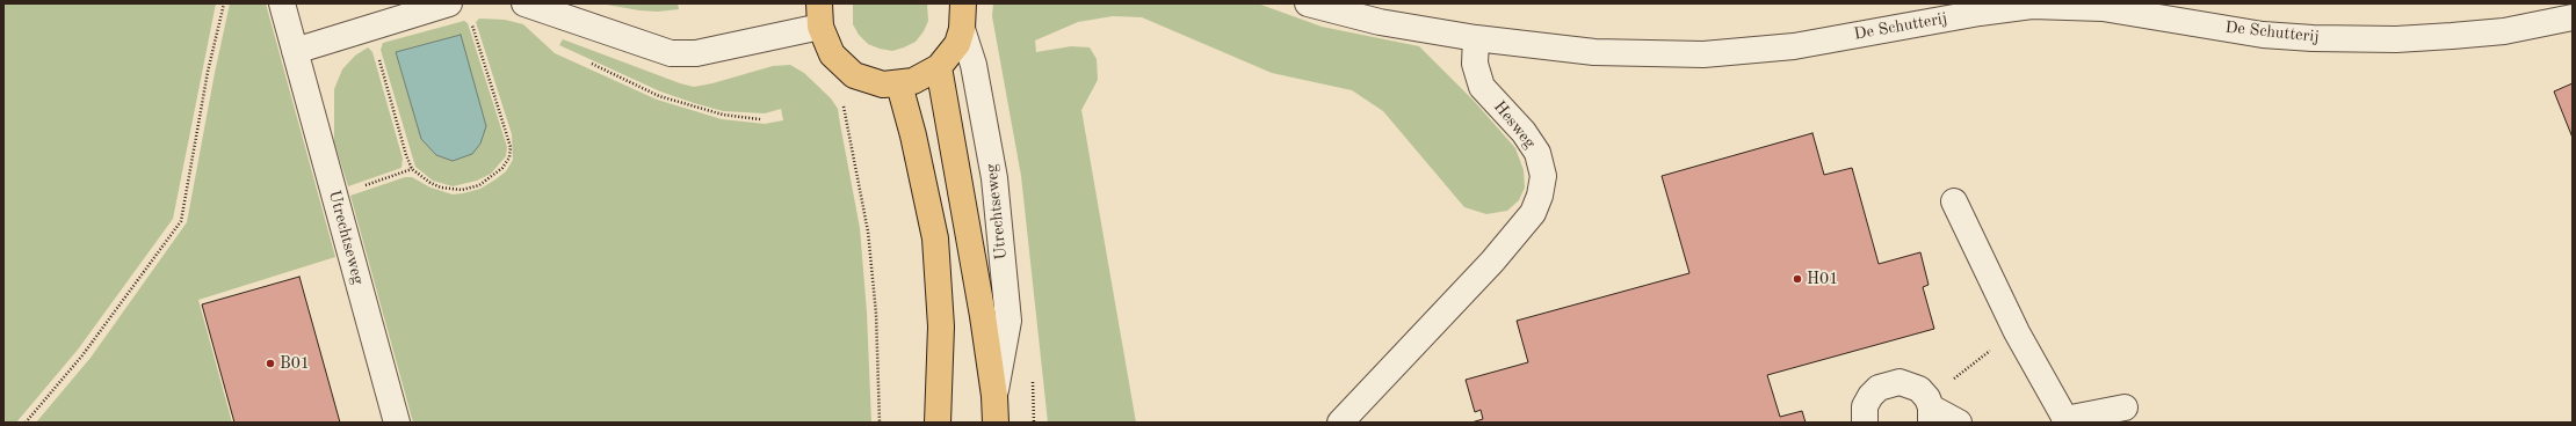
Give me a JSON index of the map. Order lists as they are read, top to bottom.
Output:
{
  "streets": {
    "main road": ["Utrechtseweg"],
    "street": ["De Schutterij", "Hesweg"]
  },
  "crossings": [
    ["De Schutterij", "Hesweg"]
  ],
  "places": ["H01", "B01"]
}
